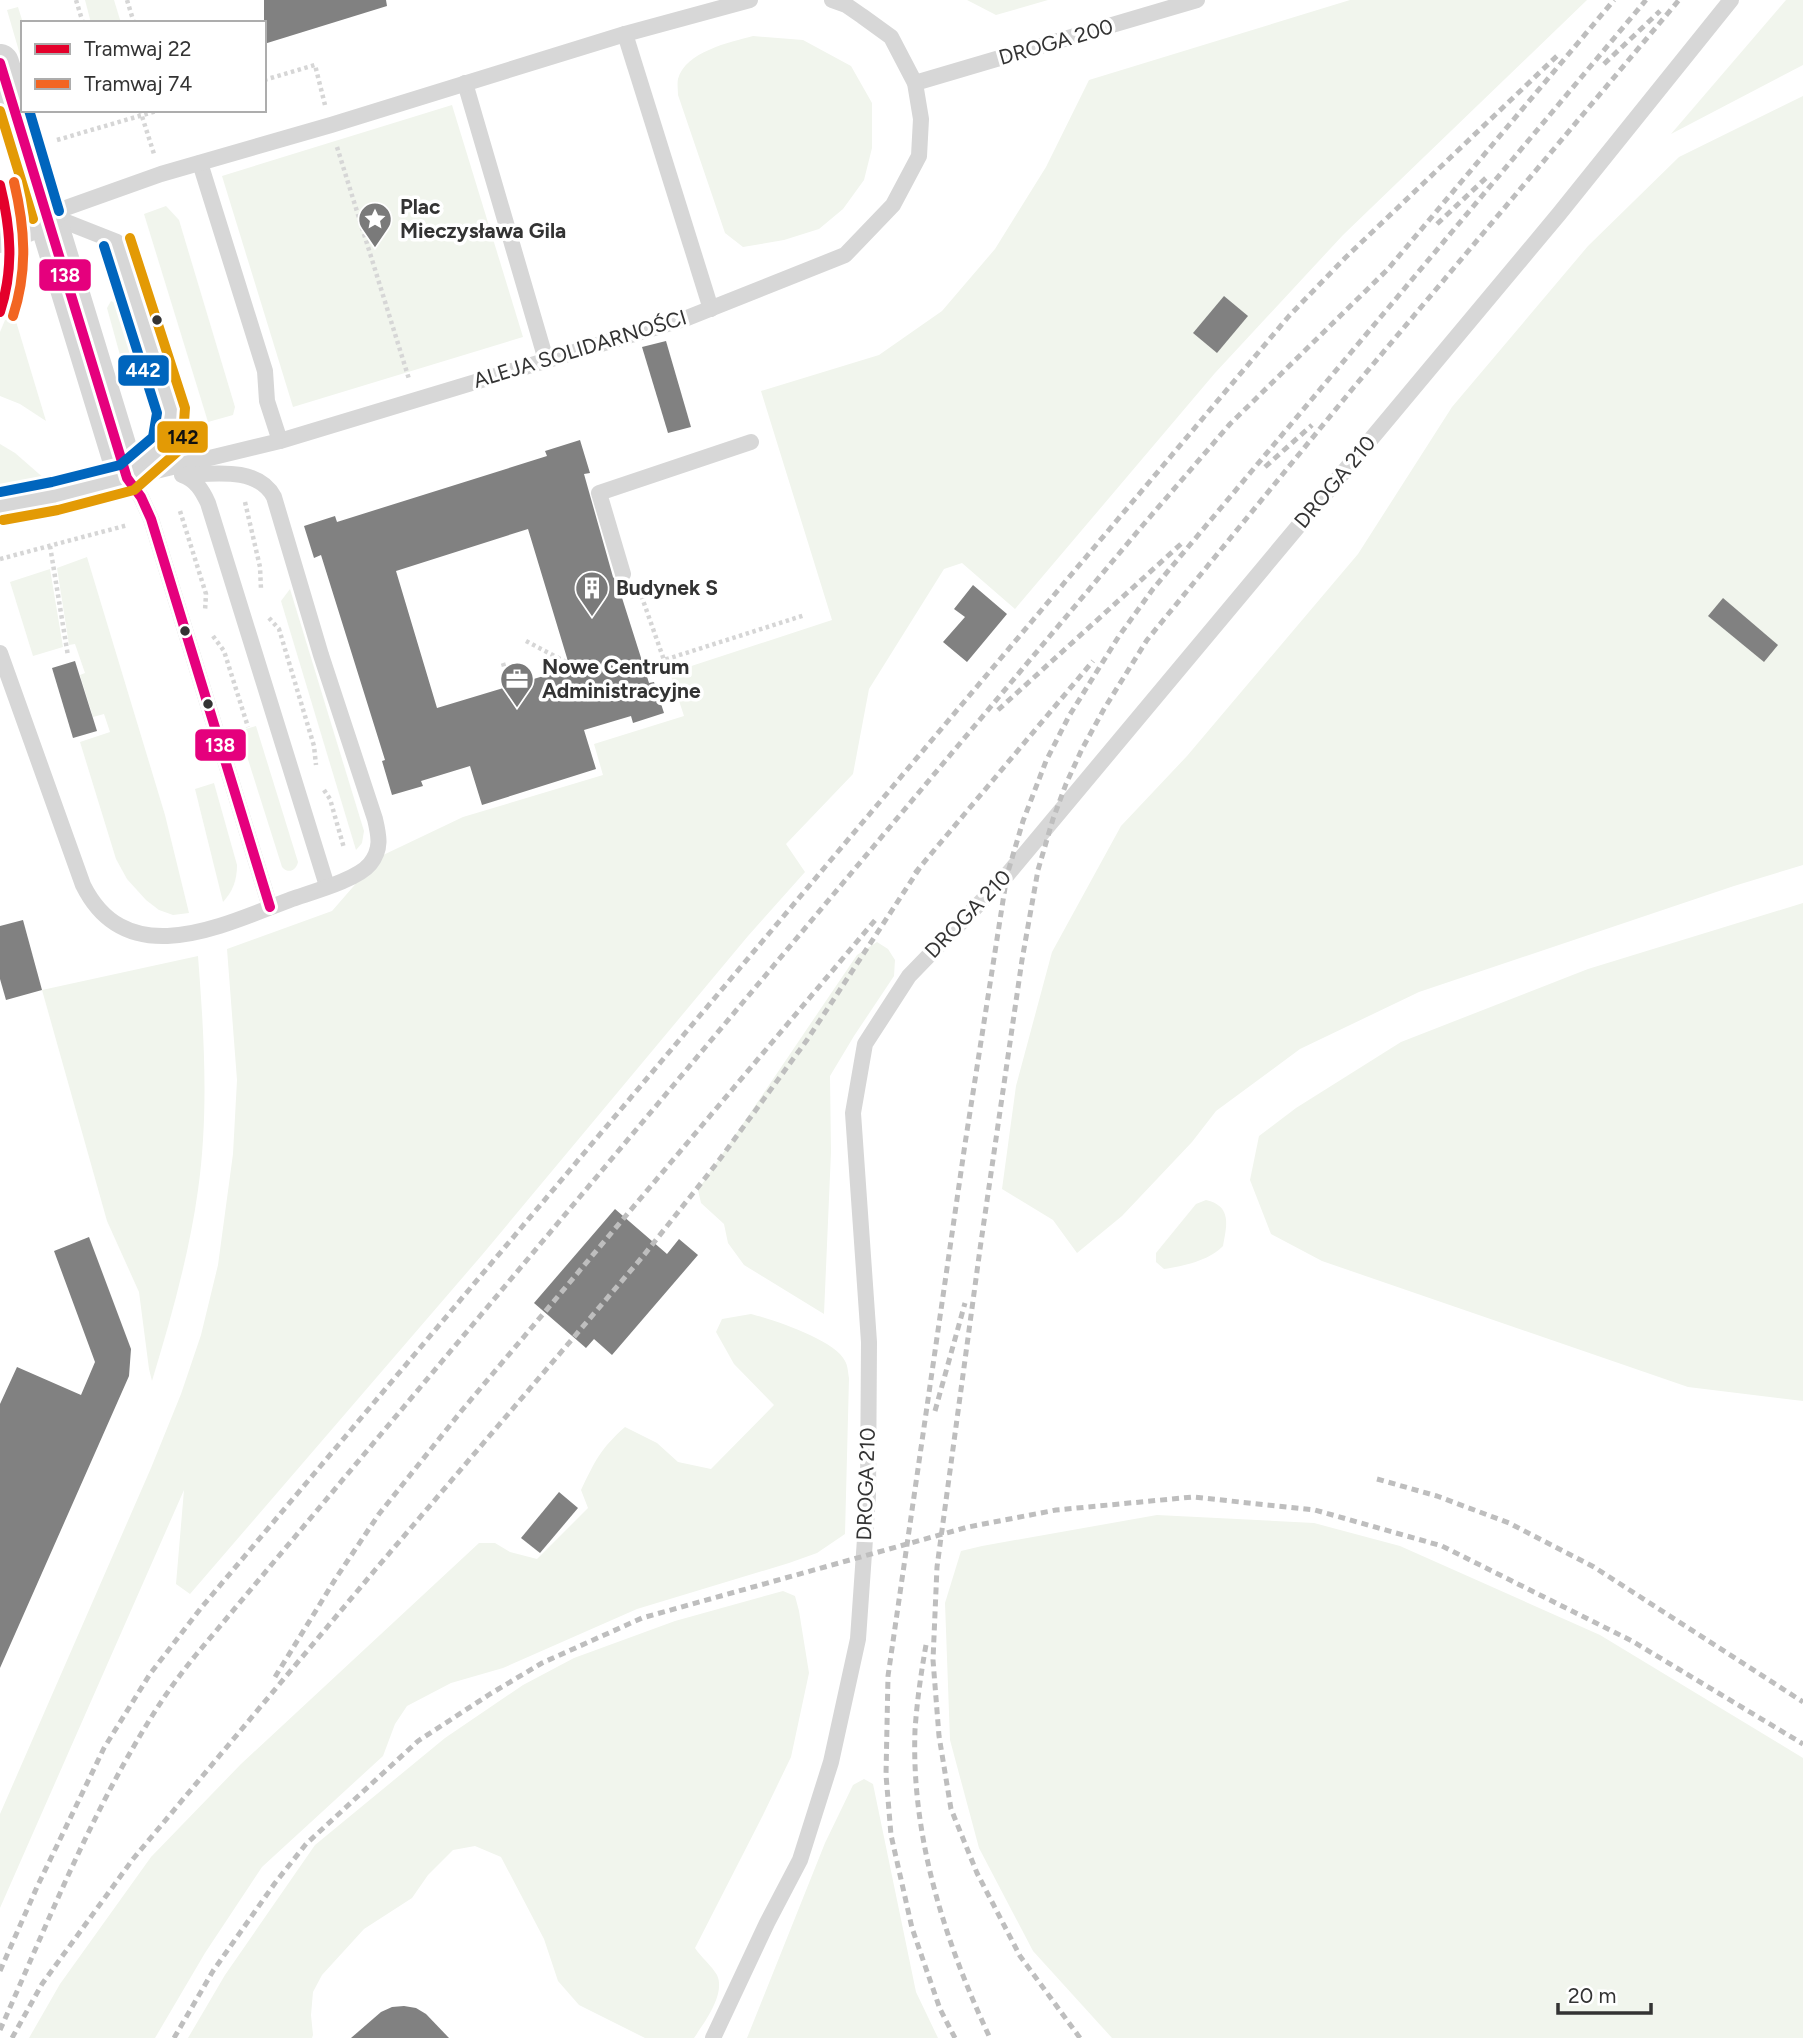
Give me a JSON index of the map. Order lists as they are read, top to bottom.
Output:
{
  "streets": {
    "street": ["ALEJA SOLIDARNOŚCI"],
    "lane": ["DROGA 200", "DROGA 210"]
  },
  "crossings": [
    ["DROGA 200", "ALEJA SOLIDARNOŚCI"]
  ],
  "places": {
    "place": ["Plac Mieczysława Gila"],
    "building": ["Budynek S"],
    "office": ["Nowe Centrum Administracyjne"]
  },
  "lines": [
    "transit line 138",
    "transit line 142",
    "transit line 442",
    "tram line 74",
    "tram line 22"
  ],
  "legend": ["Tramwaj 22", "Tramwaj 74"],
  "scale_bar": "20 m"
}
